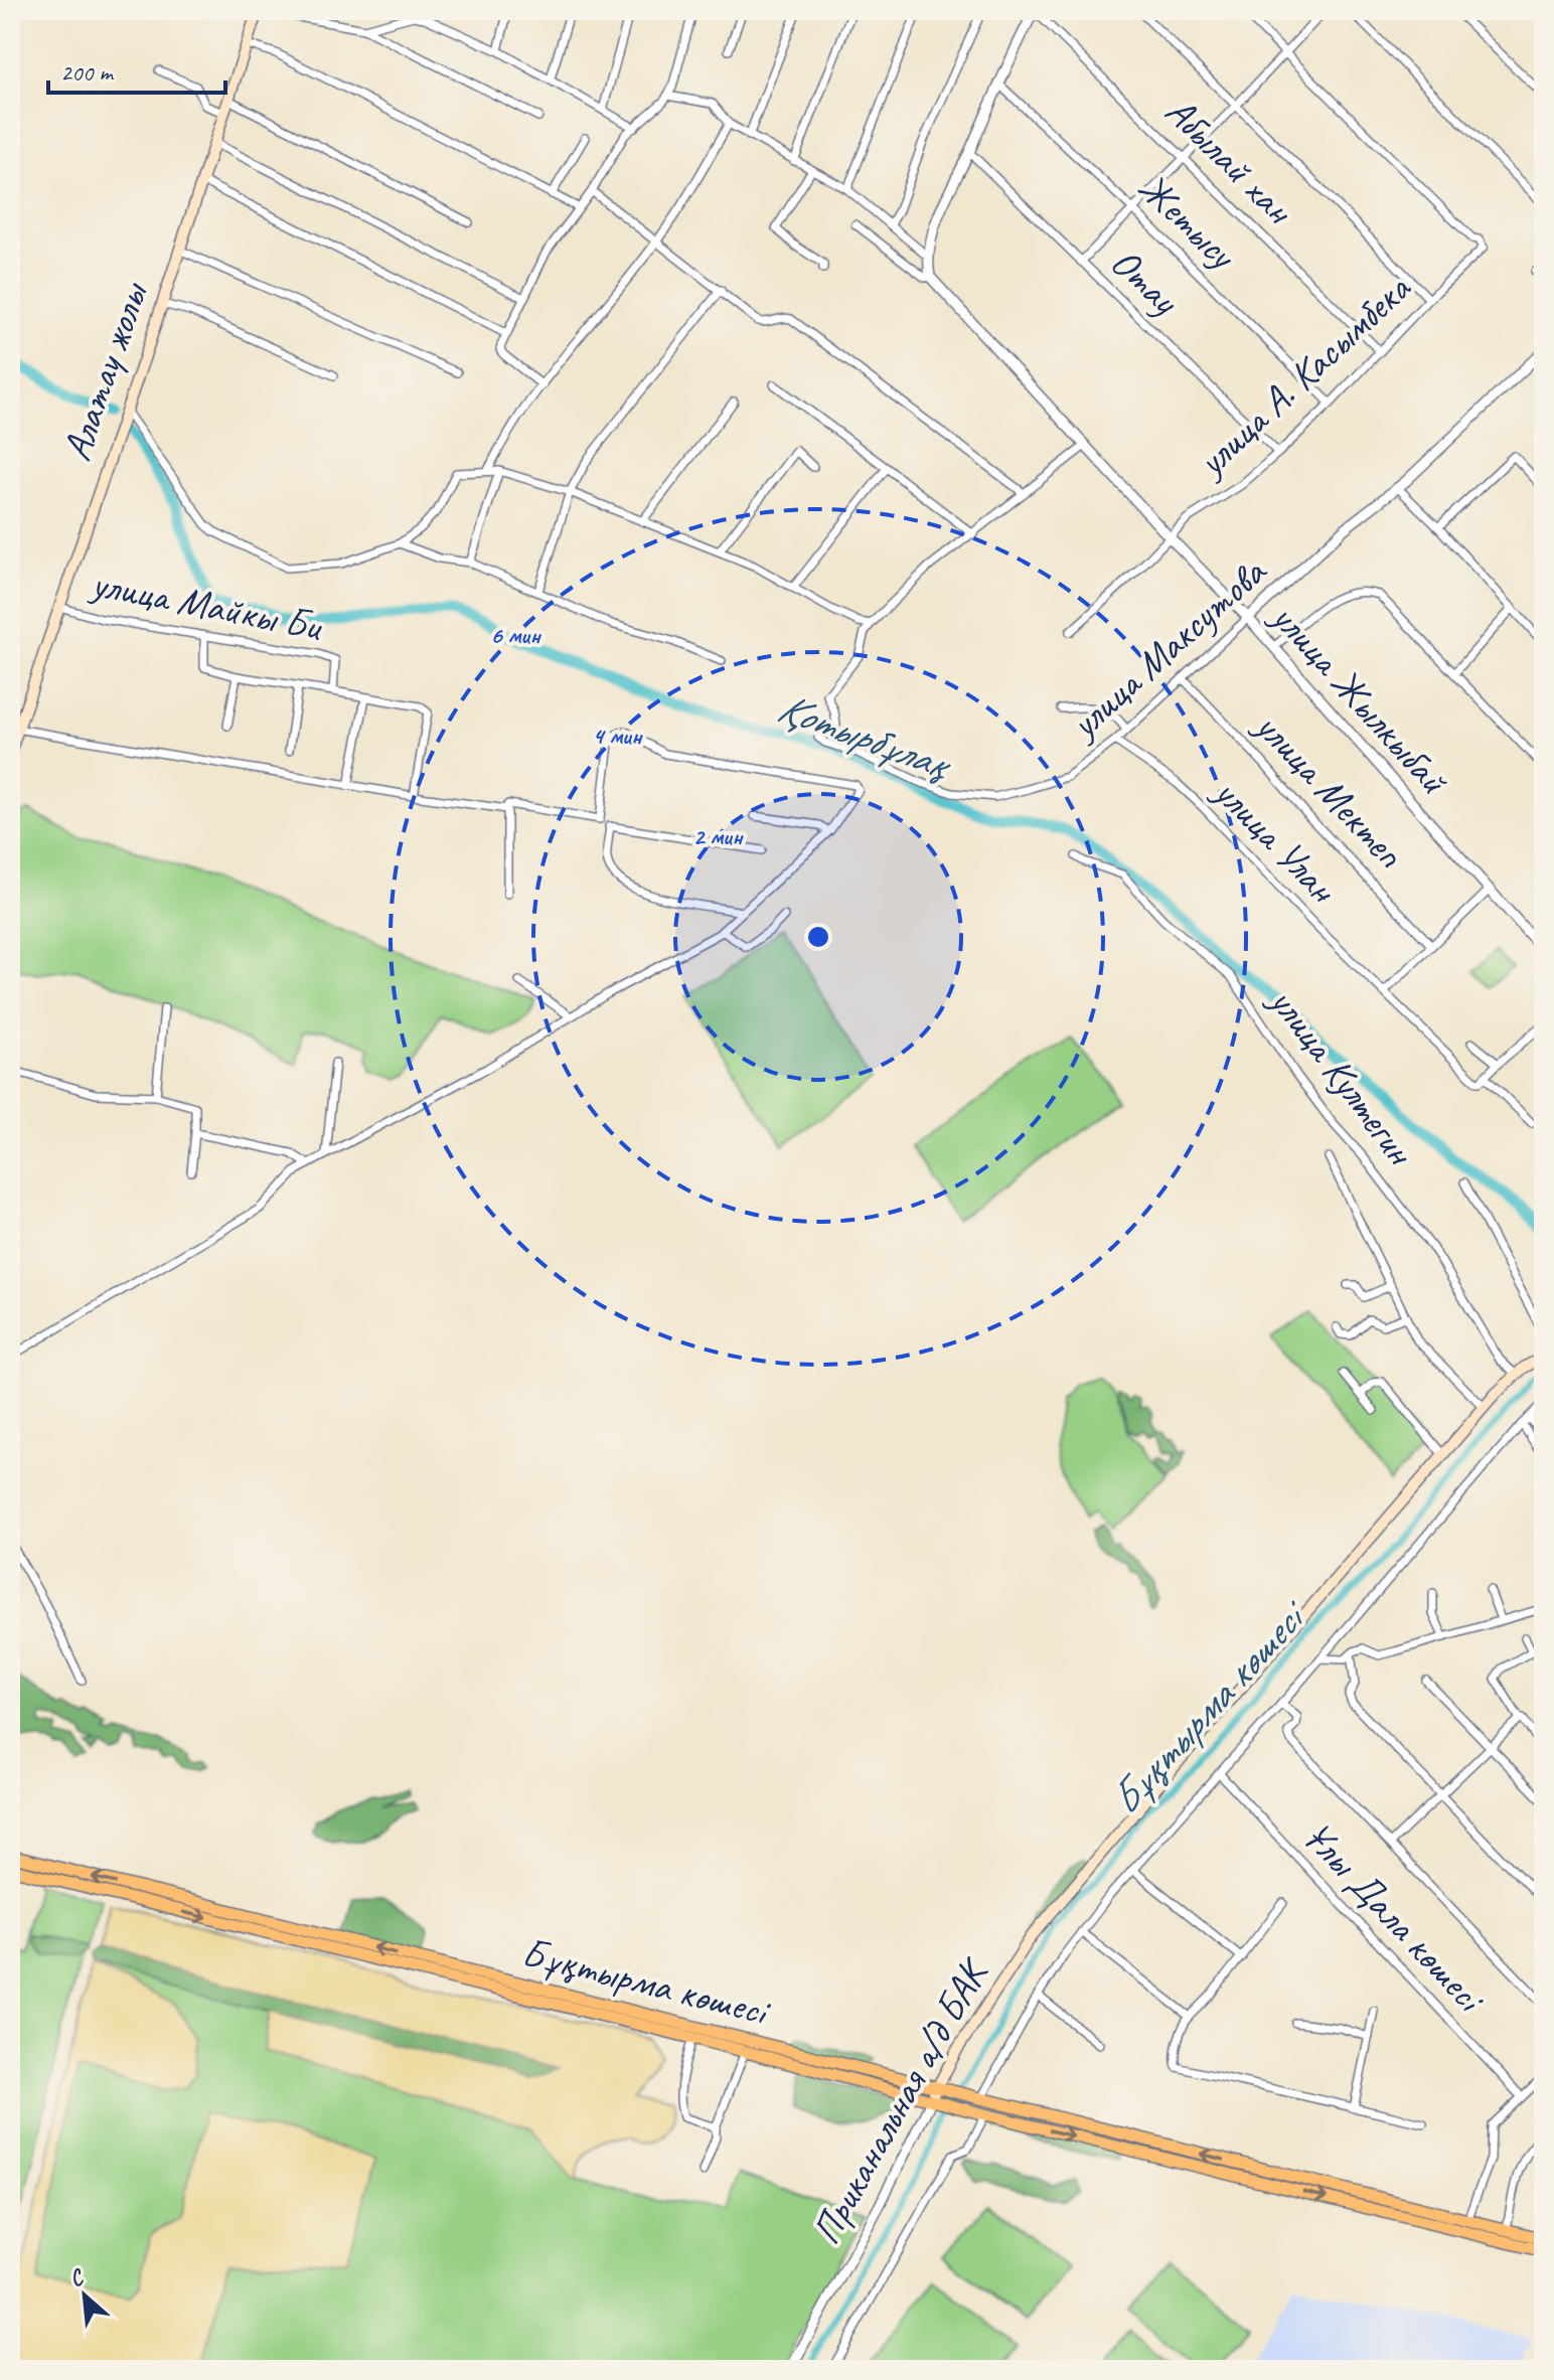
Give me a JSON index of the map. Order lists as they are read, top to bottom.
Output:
{
  "streets": {
    "main road": ["Алатау жолы", "Бұқтырма көшесі", "Приканальная а/д БАК"],
    "street": [
      "Абылай хан",
      "Жетысу",
      "Отау",
      "улица А. Касымбека",
      "улица Майкы Би",
      "улица Максутова",
      "улица Жылкыбай",
      "улица Мектеп",
      "улица Улан",
      "улица Култегин",
      "Ұлы Дала көшесі"
    ]
  },
  "crossings": [
    ["Абылай хан", "улица А. Касымбека"],
    ["Жетысу", "улица А. Касымбека"],
    ["Отау", "улица А. Касымбека"],
    ["Алатау жолы", "улица Майкы Би"],
    ["улица А. Касымбека", "улица Жылкыбай"],
    ["улица Максутова", "улица Жылкыбай"],
    ["улица Максутова", "улица Мектеп"],
    ["улица Максутова", "улица Улан"],
    ["улица Култегин", "Приканальная а/д БАК"],
    ["Бұқтырма көшесі", "Приканальная а/д БАК"]
  ],
  "water": ["Қотырбұлақ", "Бұқтырма көшесі"],
  "scale_bar": "200 m",
  "north": "top left",
  "rings": ["6 мин", "4 мин", "2 мин"]
}
